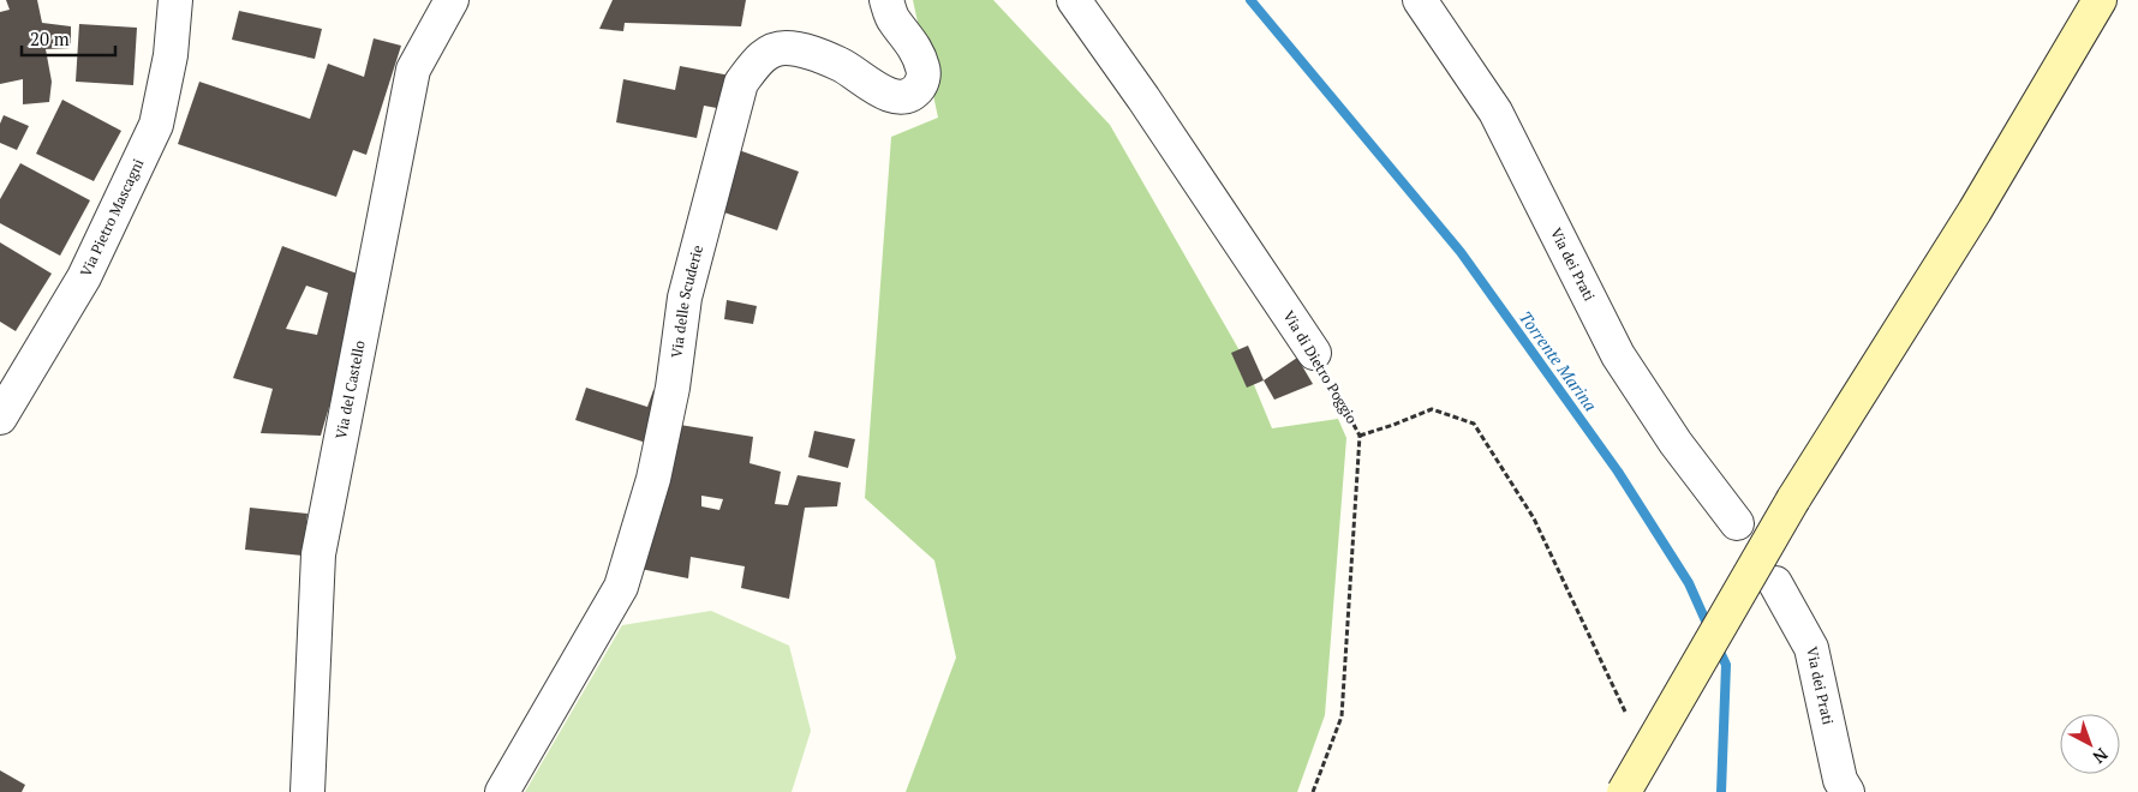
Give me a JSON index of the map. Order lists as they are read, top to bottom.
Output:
{
  "streets": {
    "street": [
      "Via Pietro Mascagni",
      "Via dei Prati",
      "Via delle Scuderie",
      "Via di Dietro Poggio",
      "Via del Castello"
    ]
  },
  "water": ["Torrente Marina"],
  "scale_bar": "20 m",
  "north": "bottom right"
}
